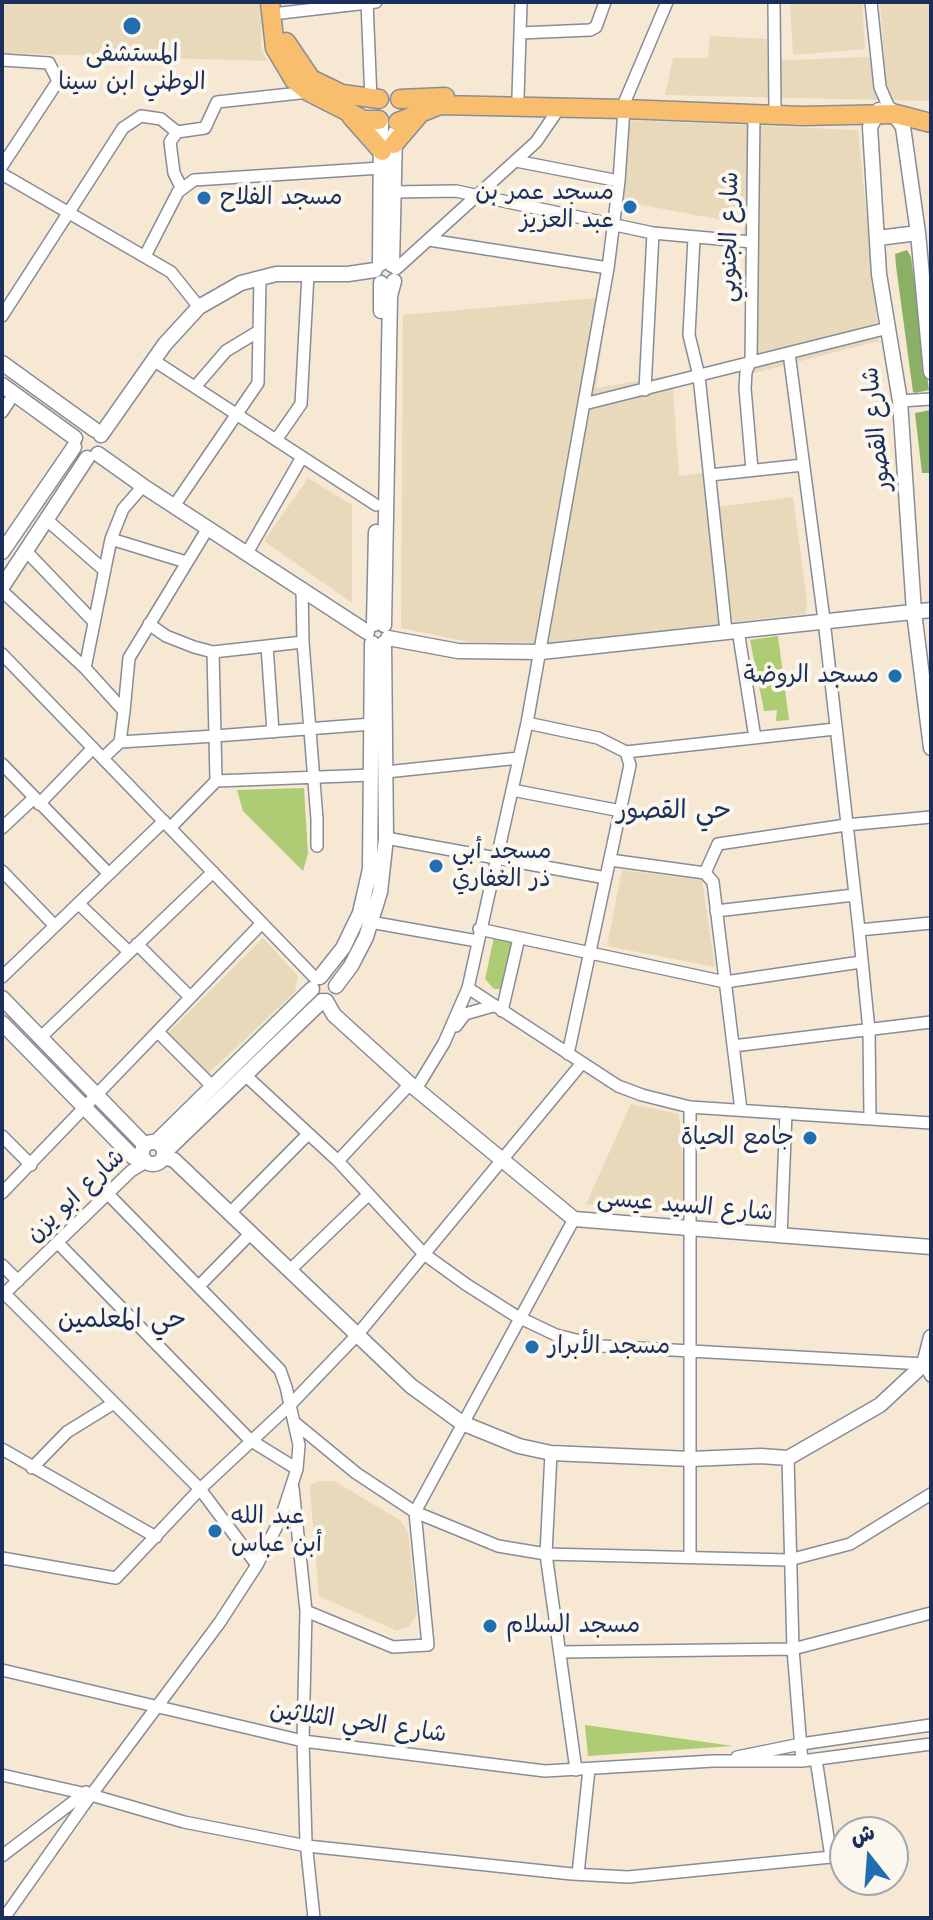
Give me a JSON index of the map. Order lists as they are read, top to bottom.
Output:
{
  "streets": {
    "street": [
      "شارع الجنوبي",
      "شارع القصور",
      "شارع ابو يزن",
      "شارع السيد عيسى",
      "شارع الحي الثلاثين"
    ]
  },
  "districts": ["حي القصور", "حي المعلمين"],
  "places": [
    "المستشفى الوطني ابن سينا",
    "مسجد الفلاح",
    "مسجد عمر بن عبد العزيز",
    "مسجد الروضة",
    "مسجد أبي ذر الغفاري",
    "جامع الحياة",
    "مسجد الأبرار",
    "عبد الله أبن عباس",
    "مسجد السلام"
  ],
  "north": "top"
}
